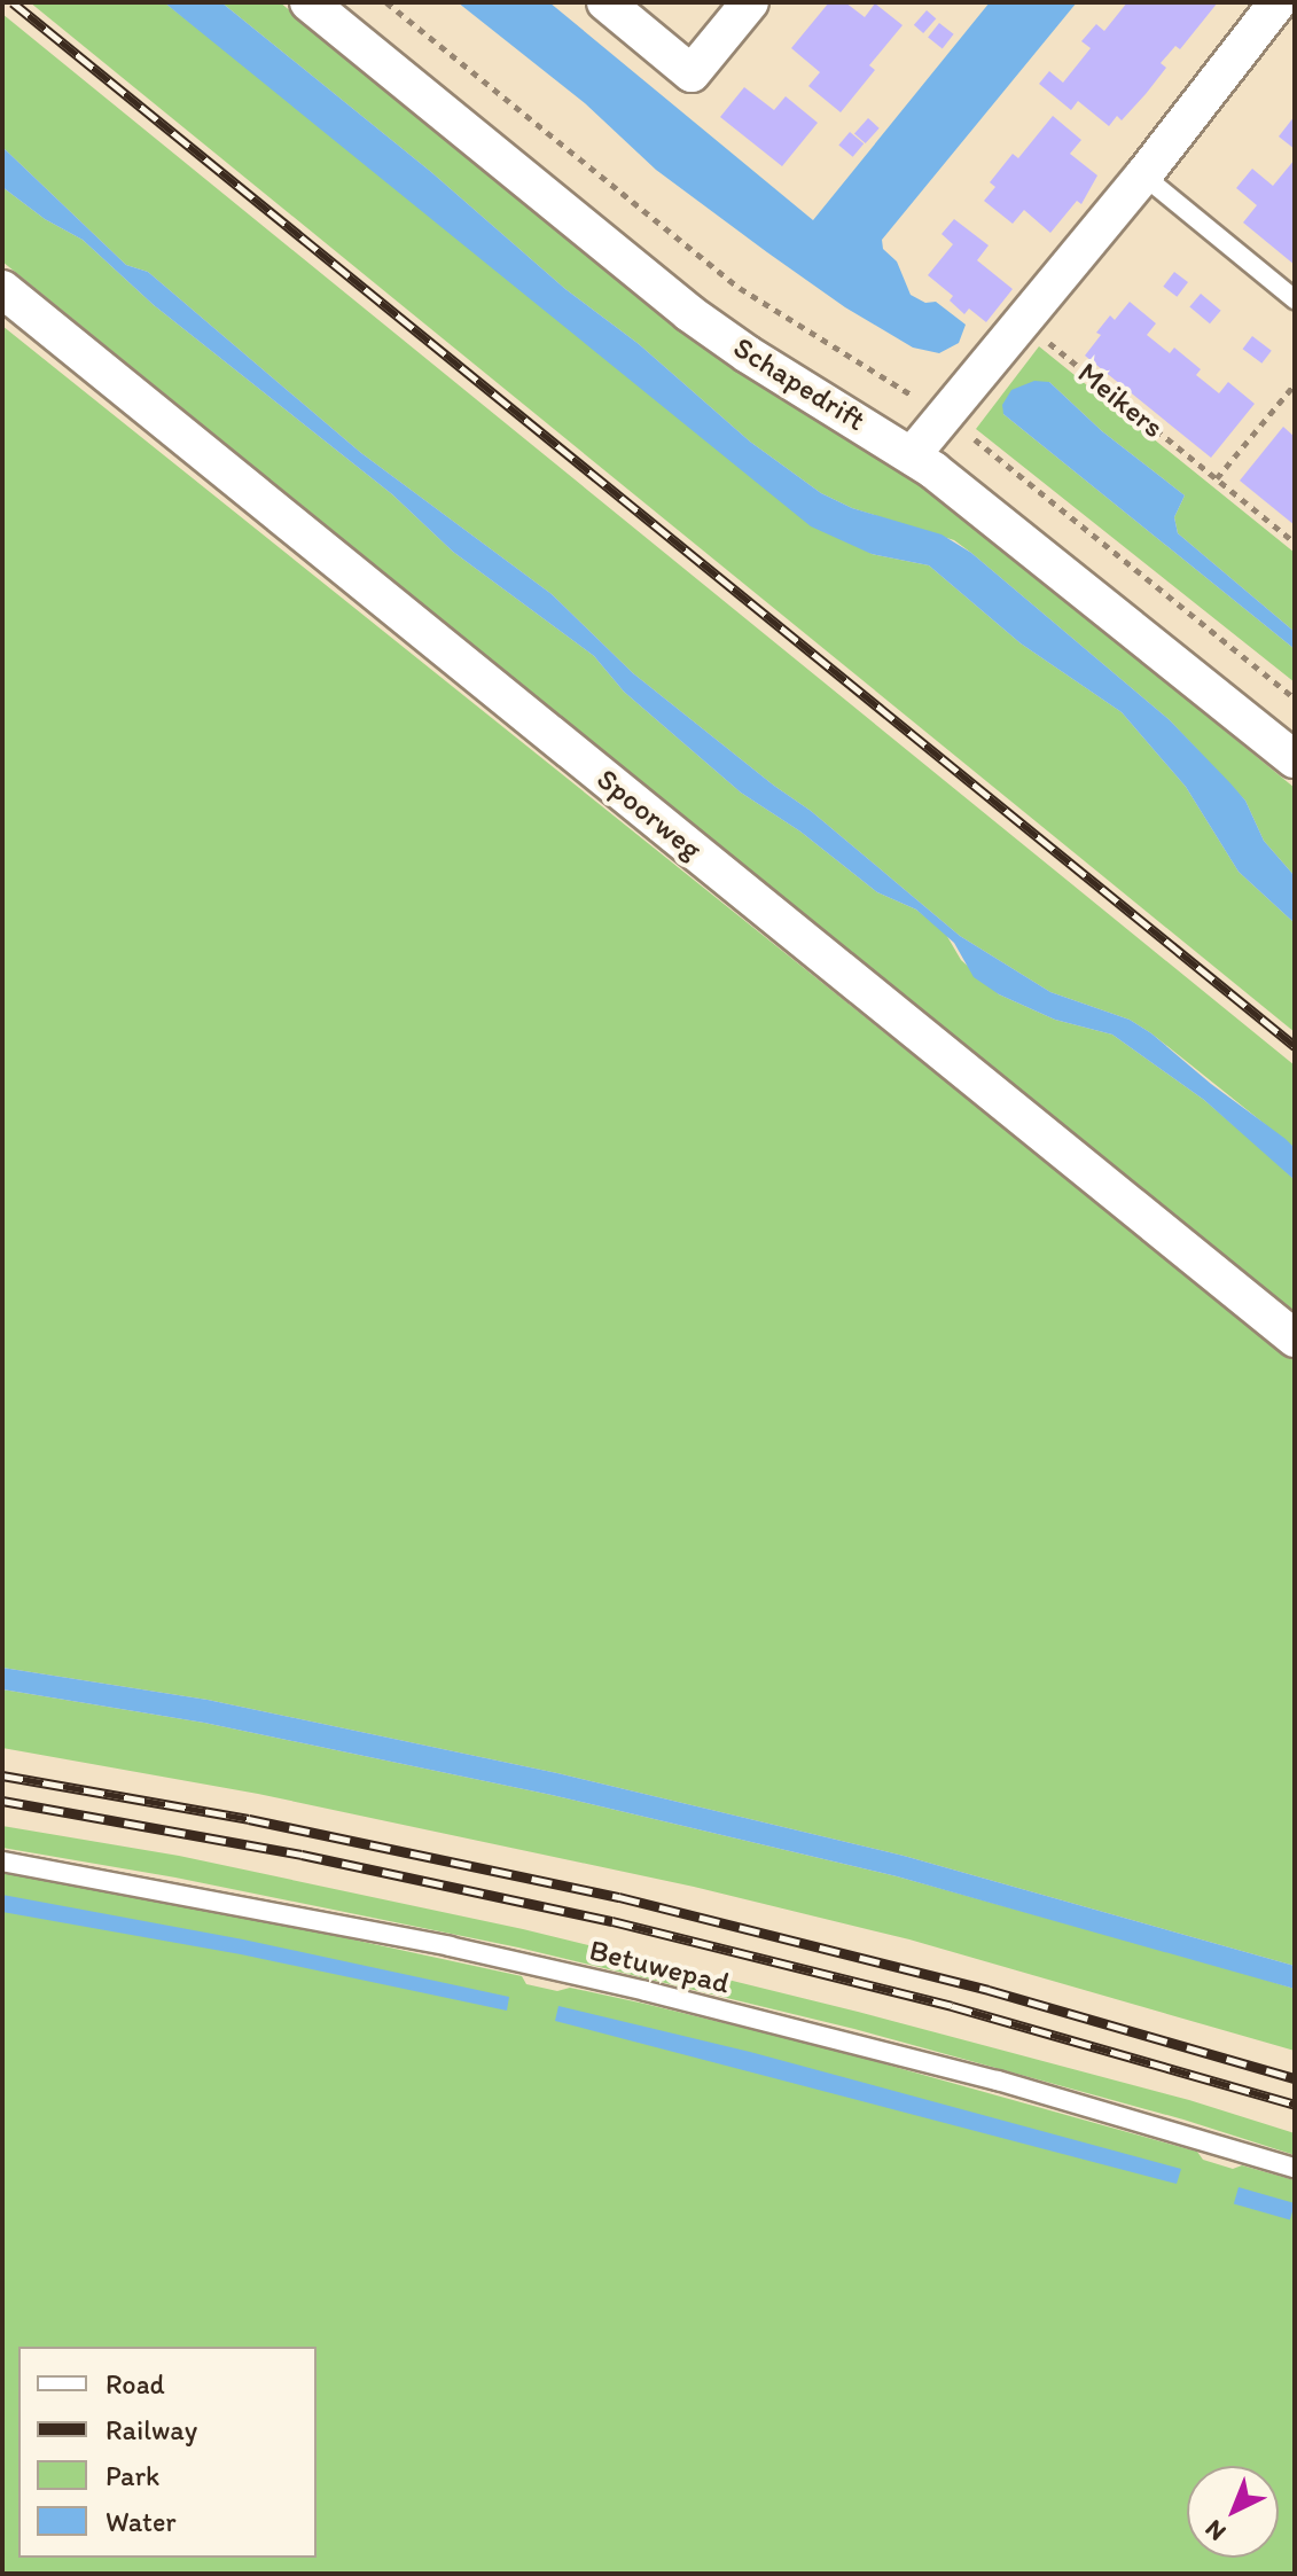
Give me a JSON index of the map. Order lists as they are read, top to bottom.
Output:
{
  "streets": {
    "street": ["Schapedrift", "Spoorweg"],
    "lane": ["Betuwepad"],
    "path": ["Meikers"]
  },
  "legend": [
    "Road",
    "Railway",
    "Park",
    "Water"
  ],
  "north": "bottom left"
}
